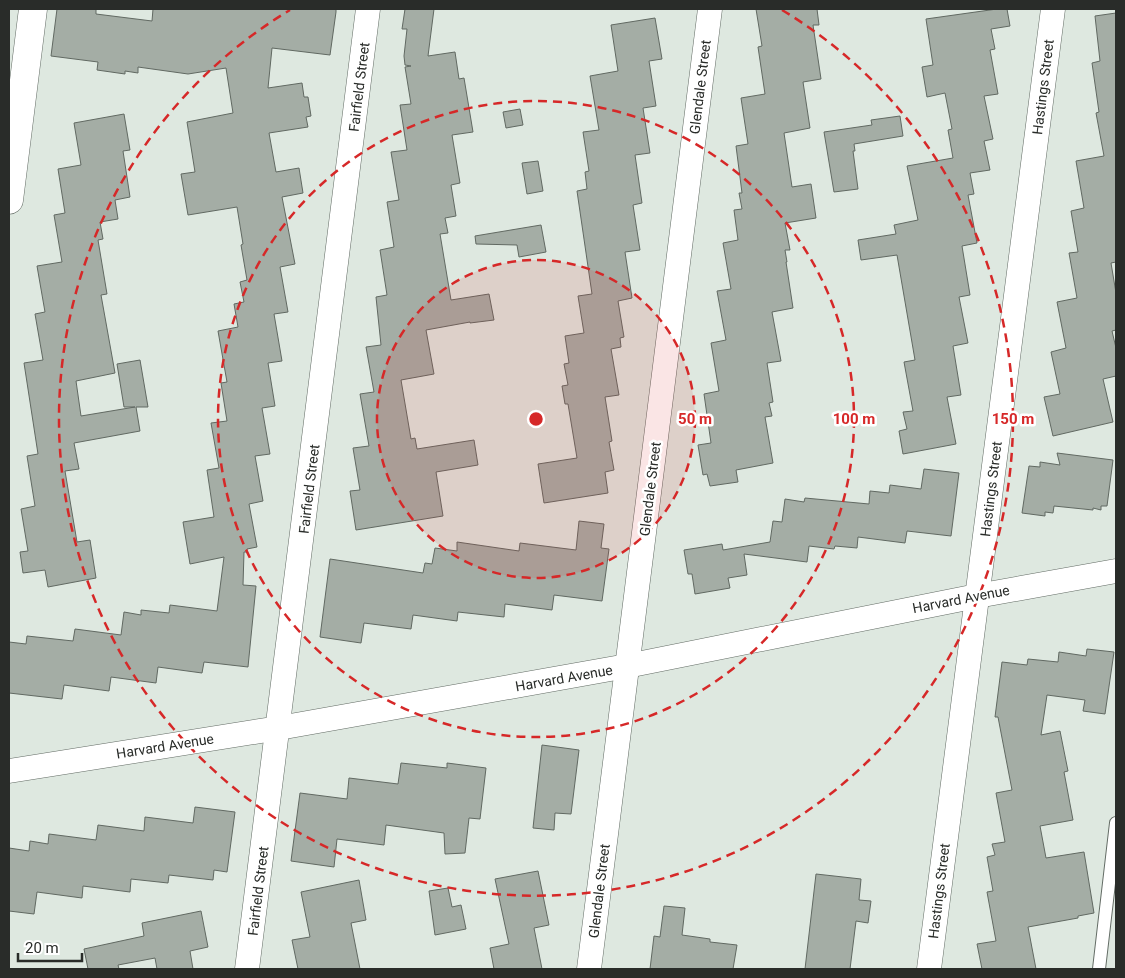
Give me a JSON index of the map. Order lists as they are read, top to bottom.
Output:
{
  "streets": {
    "street": [
      "Fairfield Street",
      "Glendale Street",
      "Hastings Street",
      "Harvard Avenue"
    ]
  },
  "crossings": [
    ["Fairfield Street", "Harvard Avenue"],
    ["Glendale Street", "Harvard Avenue"],
    ["Hastings Street", "Harvard Avenue"]
  ],
  "scale_bar": "20 m",
  "rings": ["50 m", "100 m", "150 m"]
}
